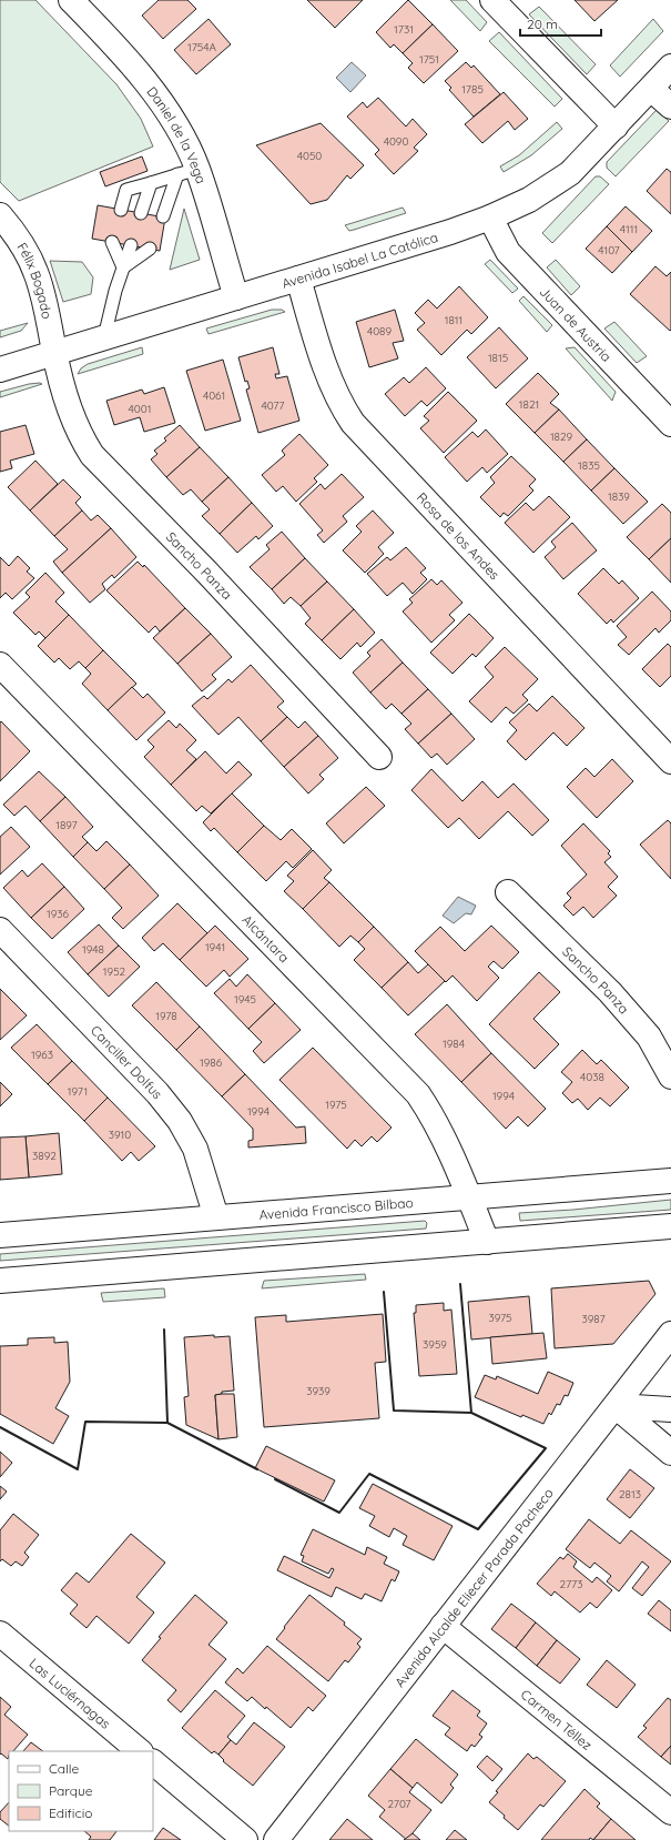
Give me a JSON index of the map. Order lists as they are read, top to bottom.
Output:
{
  "streets": {
    "street": [
      "Daniel de la Vega",
      "Avenida Isabel La Católica",
      "Félix Bogado",
      "Juan de Austria",
      "Rosa de los Andes",
      "Sancho Panza",
      "Alcántara",
      "Canciller Dolfus",
      "Avenida Francisco Bilbao",
      "Avenida Alcalde Eliecer Parada Pacheco",
      "Las Luciérnagas",
      "Carmen Téllez"
    ]
  },
  "crossings": [
    ["Daniel de la Vega", "Avenida Isabel La Católica"],
    ["Avenida Isabel La Católica", "Félix Bogado"],
    ["Avenida Isabel La Católica", "Juan de Austria"],
    ["Avenida Isabel La Católica", "Rosa de los Andes"],
    ["Avenida Isabel La Católica", "Sancho Panza"],
    ["Félix Bogado", "Sancho Panza"],
    ["Alcántara", "Avenida Francisco Bilbao"],
    ["Canciller Dolfus", "Avenida Francisco Bilbao"],
    ["Avenida Alcalde Eliecer Parada Pacheco", "Carmen Téllez"]
  ],
  "house_numbers": [
    "1731",
    "1754A",
    "1751",
    "1785",
    "4090",
    "4050",
    "4111",
    "4107",
    "1811",
    "4089",
    "1815",
    "4061",
    "1821",
    "4077",
    "4001",
    "1829",
    "1835",
    "1839",
    "1897",
    "1936",
    "1941",
    "1948",
    "1952",
    "1945",
    "1978",
    "1984",
    "1963",
    "1986",
    "4038",
    "1971",
    "1994",
    "1975",
    "1994",
    "3910",
    "3892",
    "3975",
    "3987",
    "3959",
    "3939",
    "2813",
    "2773",
    "2707"
  ],
  "legend": ["Calle", "Parque", "Edificio"],
  "scale_bar": "20 m"
}
